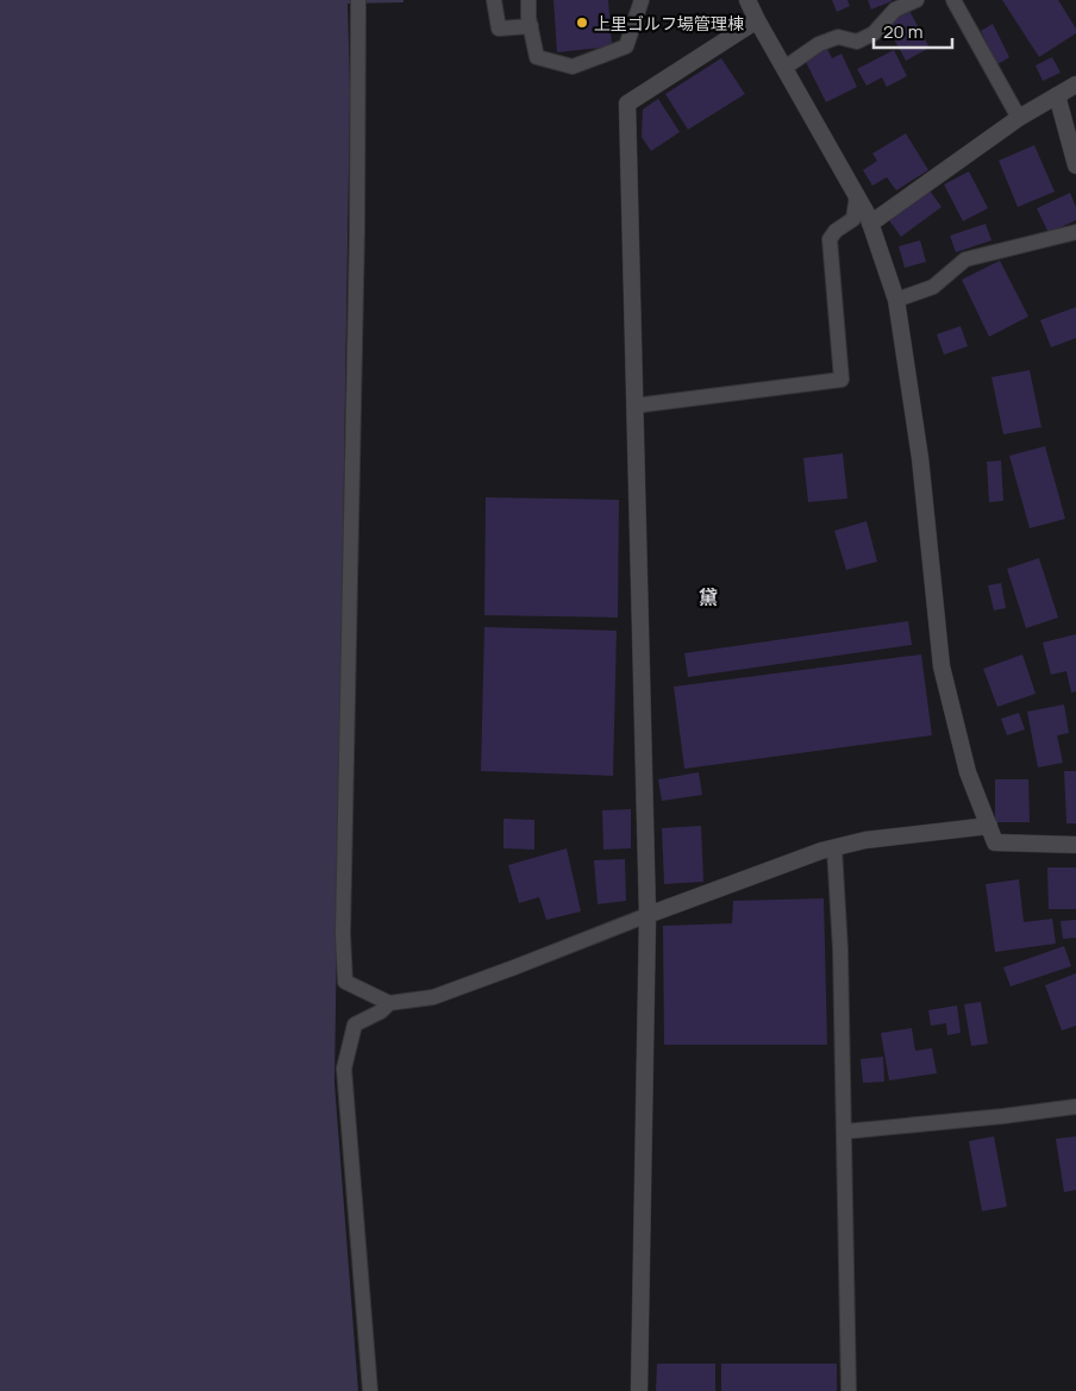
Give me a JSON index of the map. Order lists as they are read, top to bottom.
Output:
{
  "districts": ["黛"],
  "places": ["上里ゴルフ場管理棟"],
  "scale_bar": "20 m"
}
